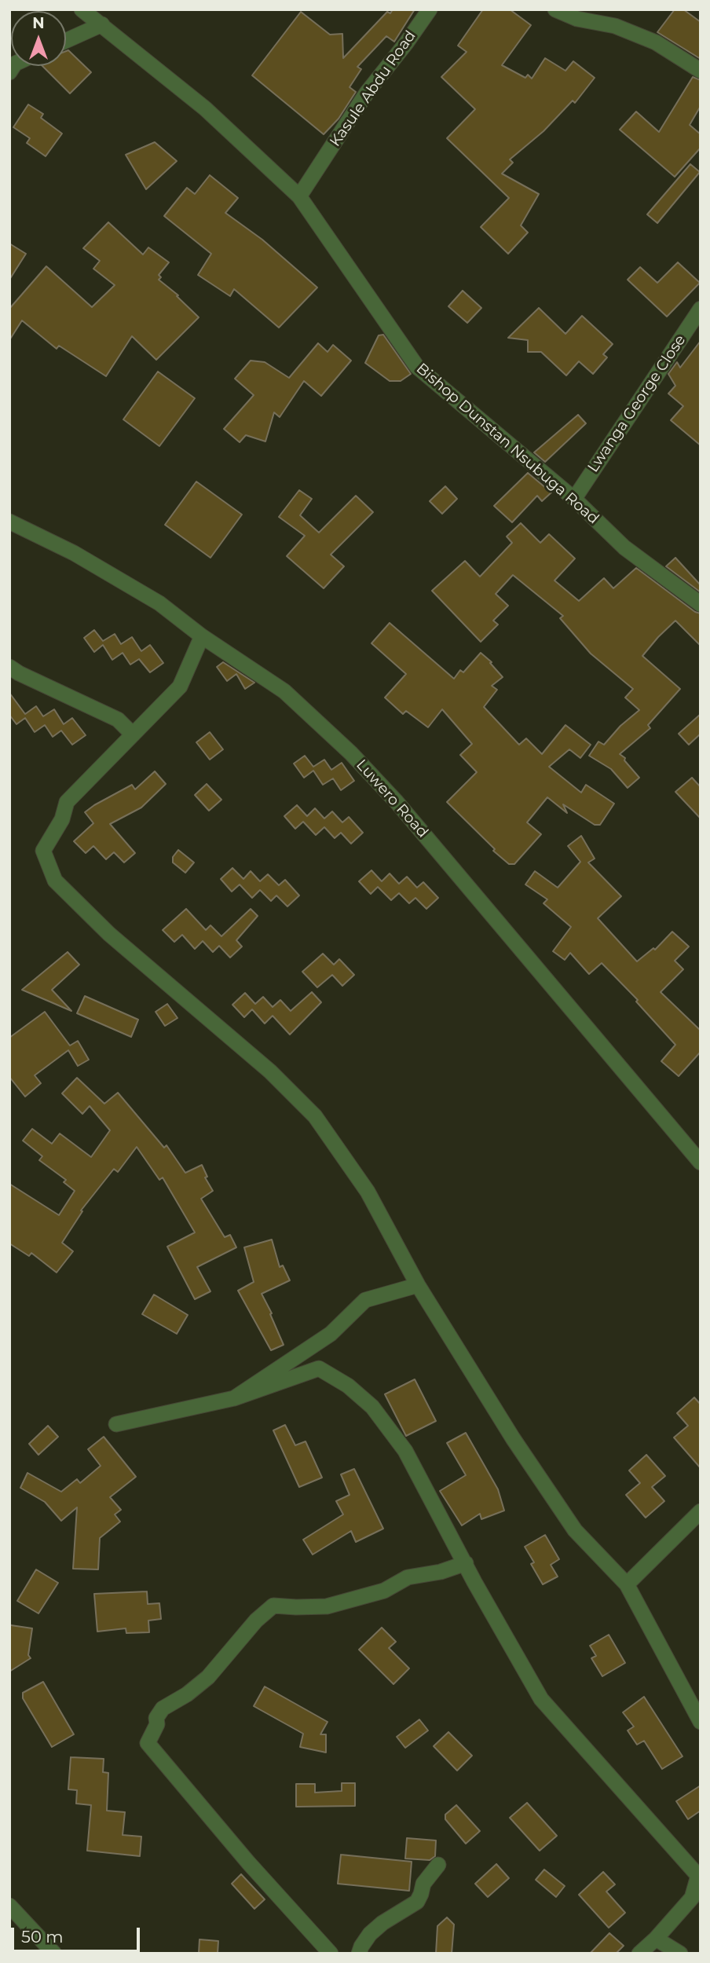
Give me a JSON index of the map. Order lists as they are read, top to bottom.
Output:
{
  "streets": {
    "street": [
      "Kasule Abdu Road",
      "Lwanga George Close",
      "Bishop Dunstan Nsubuga Road",
      "Luwero Road"
    ]
  },
  "crossings": [
    ["Kasule Abdu Road", "Bishop Dunstan Nsubuga Road"],
    ["Lwanga George Close", "Bishop Dunstan Nsubuga Road"]
  ],
  "scale_bar": "50 m",
  "north": "top"
}
